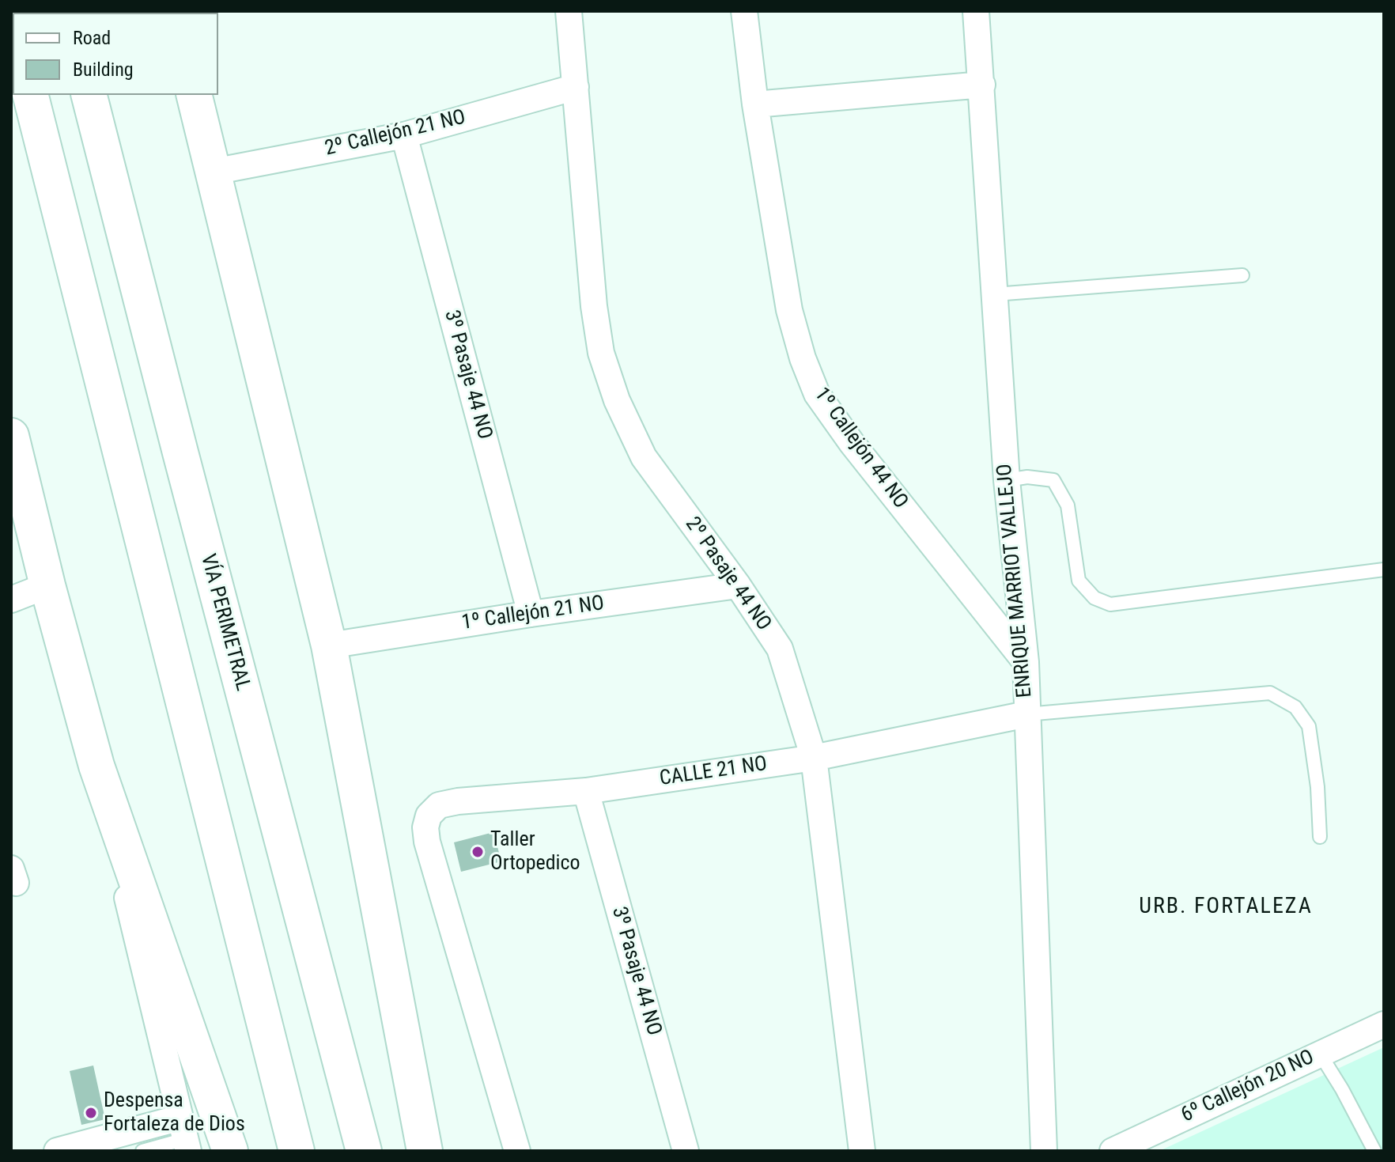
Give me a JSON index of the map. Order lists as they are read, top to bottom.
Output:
{
  "streets": {
    "main road": ["VÍA PERIMETRAL"],
    "street": [
      "2º Callejón 21 NO",
      "3º Pasaje 44 NO",
      "1º Callejón 44 NO",
      "2º Pasaje 44 NO",
      "ENRIQUE MARRIOT VALLEJO",
      "1º Callejón 21 NO",
      "CALLE 21 NO",
      "6º Callejón 20 NO"
    ]
  },
  "crossings": [
    ["2º Callejón 21 NO", "3º Pasaje 44 NO"],
    ["2º Callejón 21 NO", "2º Pasaje 44 NO"],
    ["3º Pasaje 44 NO", "1º Callejón 21 NO"],
    ["3º Pasaje 44 NO", "CALLE 21 NO"],
    ["1º Callejón 44 NO", "ENRIQUE MARRIOT VALLEJO"],
    ["2º Pasaje 44 NO", "1º Callejón 21 NO"],
    ["2º Pasaje 44 NO", "CALLE 21 NO"],
    ["ENRIQUE MARRIOT VALLEJO", "CALLE 21 NO"]
  ],
  "districts": ["URB. FORTALEZA"],
  "places": ["Taller Ortopedico", "Despensa Fortaleza de Dios"],
  "legend": ["Road", "Building"]
}
